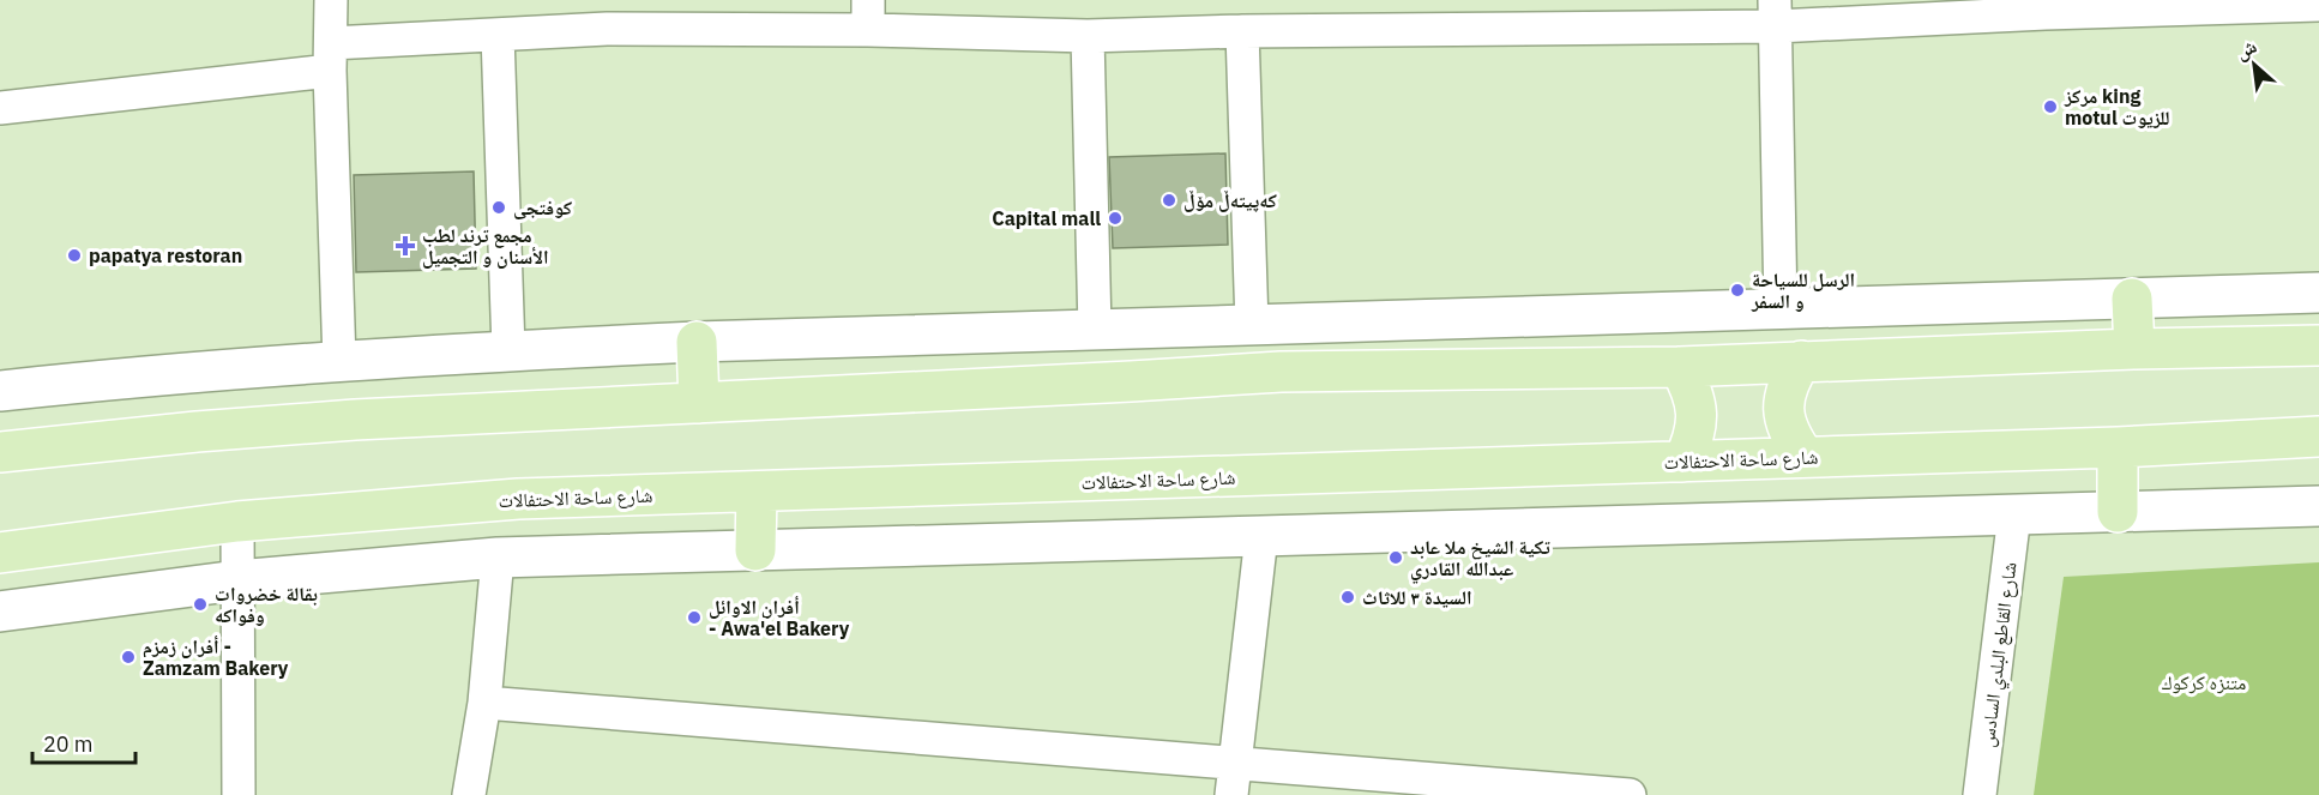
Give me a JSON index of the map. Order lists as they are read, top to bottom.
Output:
{
  "streets": {
    "main road": ["شارع ساحة الاحتفالات"],
    "street": ["شارع القاطع البلدي السادس"]
  },
  "parks": ["متنزه كركوك"],
  "places": {
    "other": [
      "مركز king motul للزيوت",
      "کەپیتەڵ مۆڵ",
      "كوفتجى",
      "Capital mall",
      "papatya restoran",
      "الرسل للسياحة و السفر",
      "تكية الشيخ ملا عابد عبدالله القادري",
      "السيدة ٣ للاثاث",
      "بقالة خضروات وفواكه",
      "أفران الاوائل - Awa'el Bakery",
      "أفران زمزم - Zamzam Bakery"
    ],
    "health": ["مجمع ترند لطب الأسنان و التجميل"]
  },
  "scale_bar": "20 m",
  "north": "top left"
}
